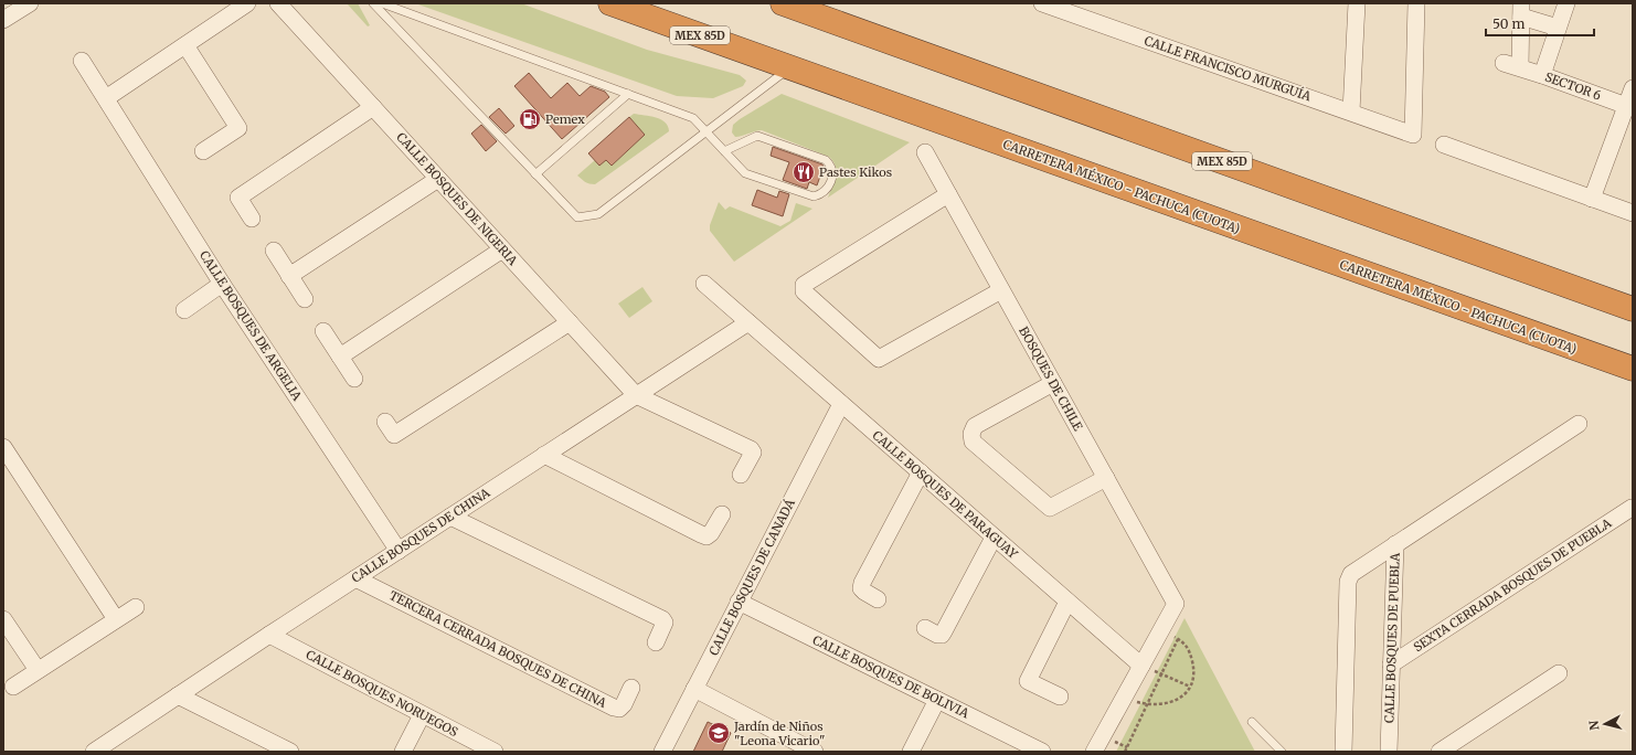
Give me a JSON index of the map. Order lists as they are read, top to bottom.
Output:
{
  "streets": {
    "highway": ["MEX 85D", "CARRETERA MÉXICO - PACHUCA (CUOTA)"],
    "street": [
      "CALLE FRANCISCO MURGUÍA",
      "SECTOR 6",
      "CALLE BOSQUES DE NIGERIA",
      "CALLE BOSQUES DE ARGELIA",
      "BOSQUES DE CHILE",
      "CALLE BOSQUES DE PARAGUAY",
      "CALLE BOSQUES DE CHINA",
      "CALLE BOSQUES DE CANADÁ",
      "SEXTA CERRADA BOSQUES DE PUEBLA",
      "CALLE BOSQUES DE PUEBLA",
      "TERCERA CERRADA BOSQUES DE CHINA",
      "CALLE BOSQUES DE BOLIVIA",
      "CALLE BOSQUES NORUEGOS"
    ]
  },
  "crossings": [
    ["CALLE BOSQUES DE NIGERIA", "CALLE BOSQUES DE CHINA"],
    ["CALLE BOSQUES DE ARGELIA", "CALLE BOSQUES DE CHINA"],
    ["CALLE BOSQUES DE PARAGUAY", "CALLE BOSQUES DE CHINA"],
    ["CALLE BOSQUES DE PARAGUAY", "CALLE BOSQUES DE CANADÁ"],
    ["CALLE BOSQUES DE CHINA", "TERCERA CERRADA BOSQUES DE CHINA"],
    ["CALLE BOSQUES DE CHINA", "CALLE BOSQUES NORUEGOS"],
    ["CALLE BOSQUES DE CANADÁ", "CALLE BOSQUES DE BOLIVIA"],
    ["SEXTA CERRADA BOSQUES DE PUEBLA", "CALLE BOSQUES DE PUEBLA"]
  ],
  "places": {
    "fuel station": ["Pemex"],
    "restaurant": ["Pastes Kikos"],
    "school or university": ["Jardín de Niños \"Leona Vicario\""]
  },
  "scale_bar": "50 m",
  "north": "left"
}
